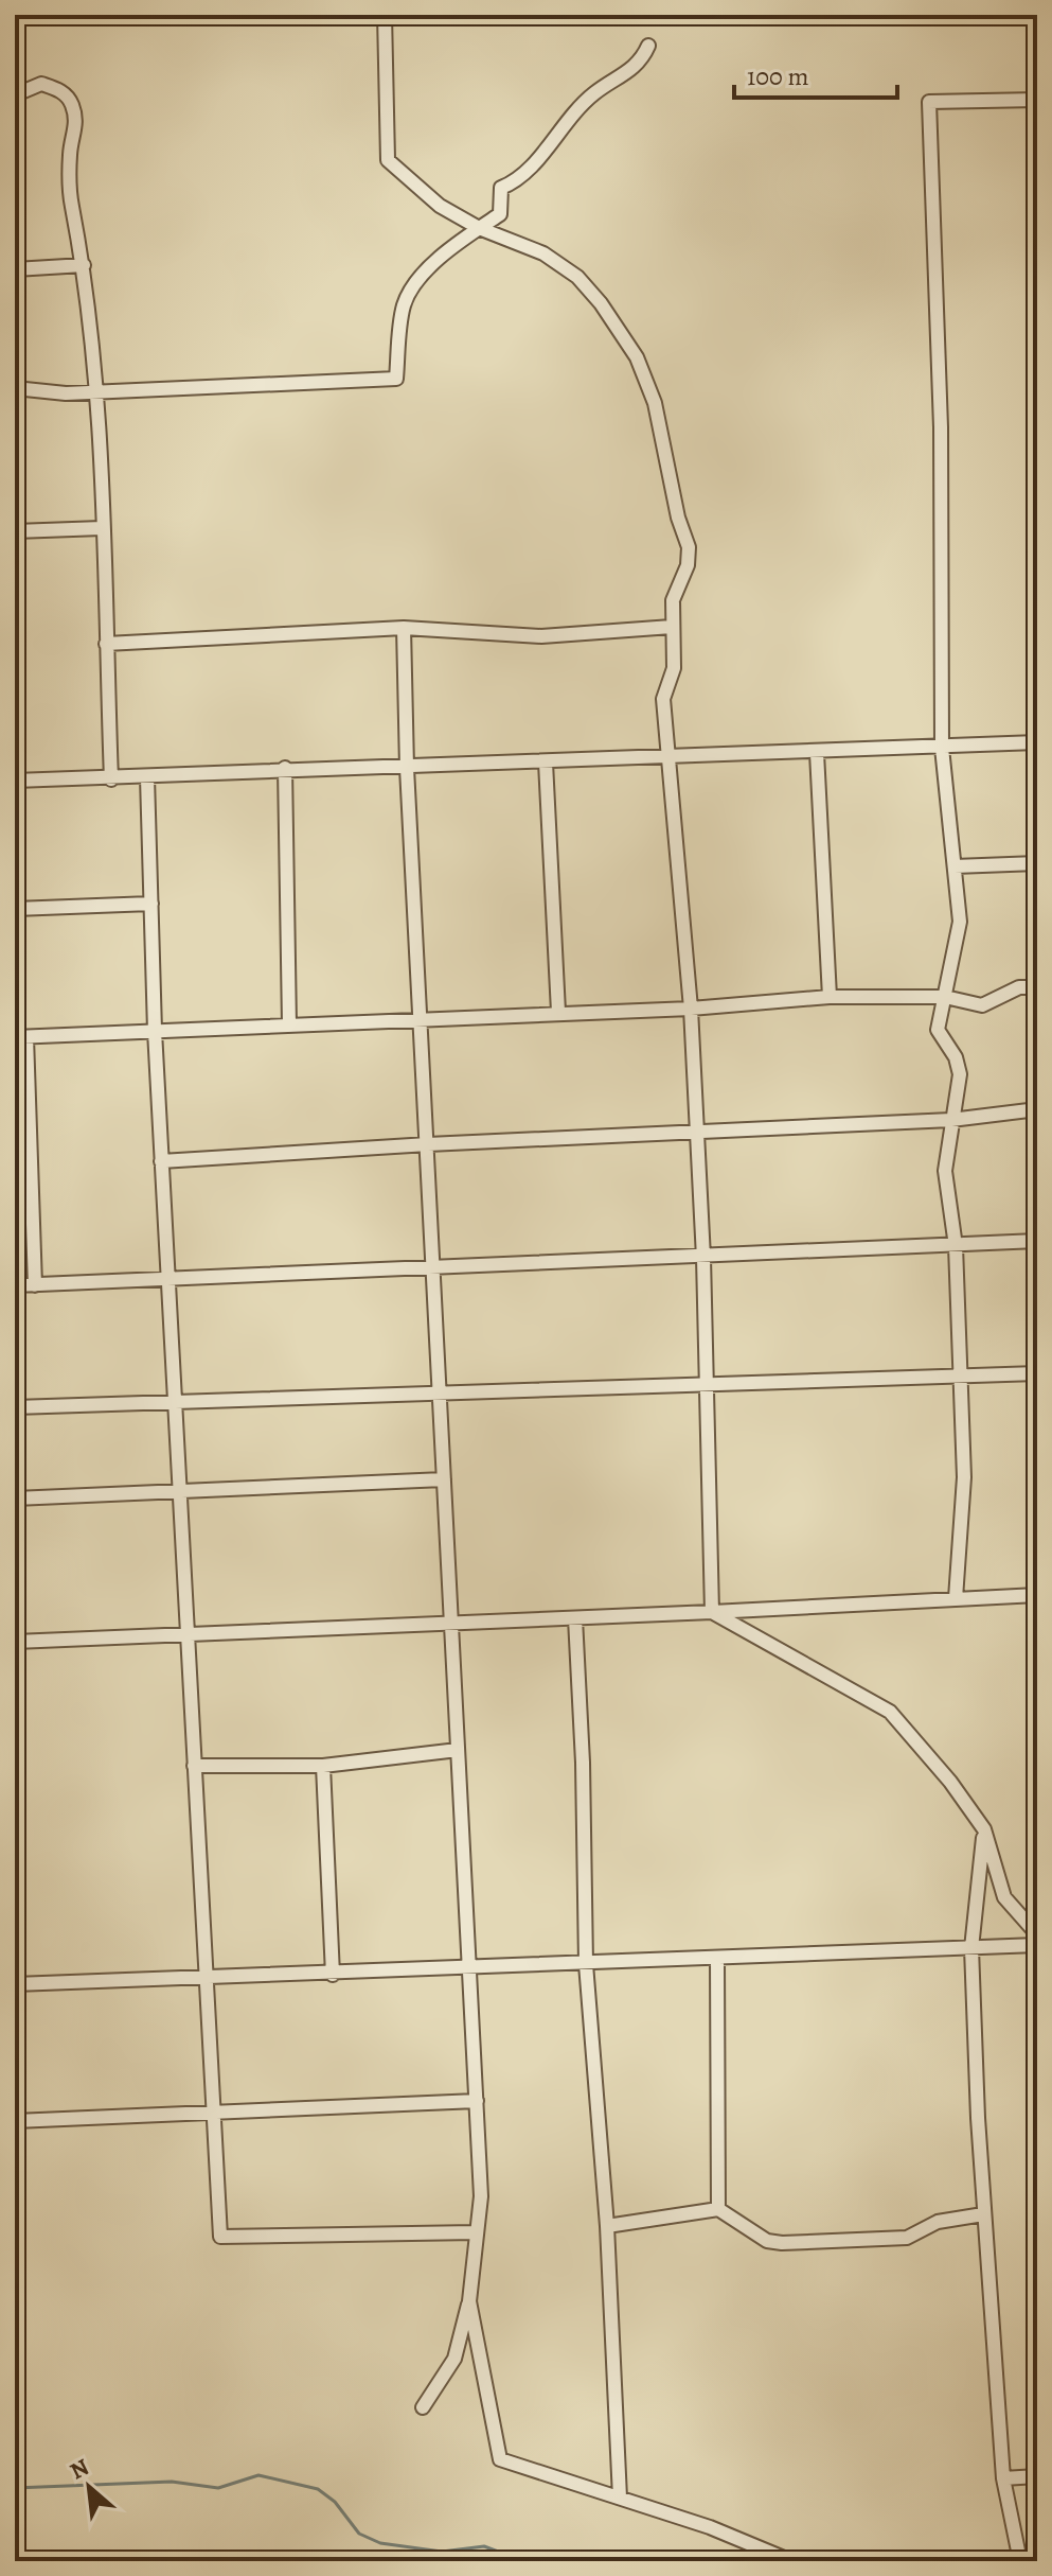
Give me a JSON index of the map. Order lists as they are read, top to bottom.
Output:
{
  "scale_bar": "100 m",
  "north": "top left"
}
